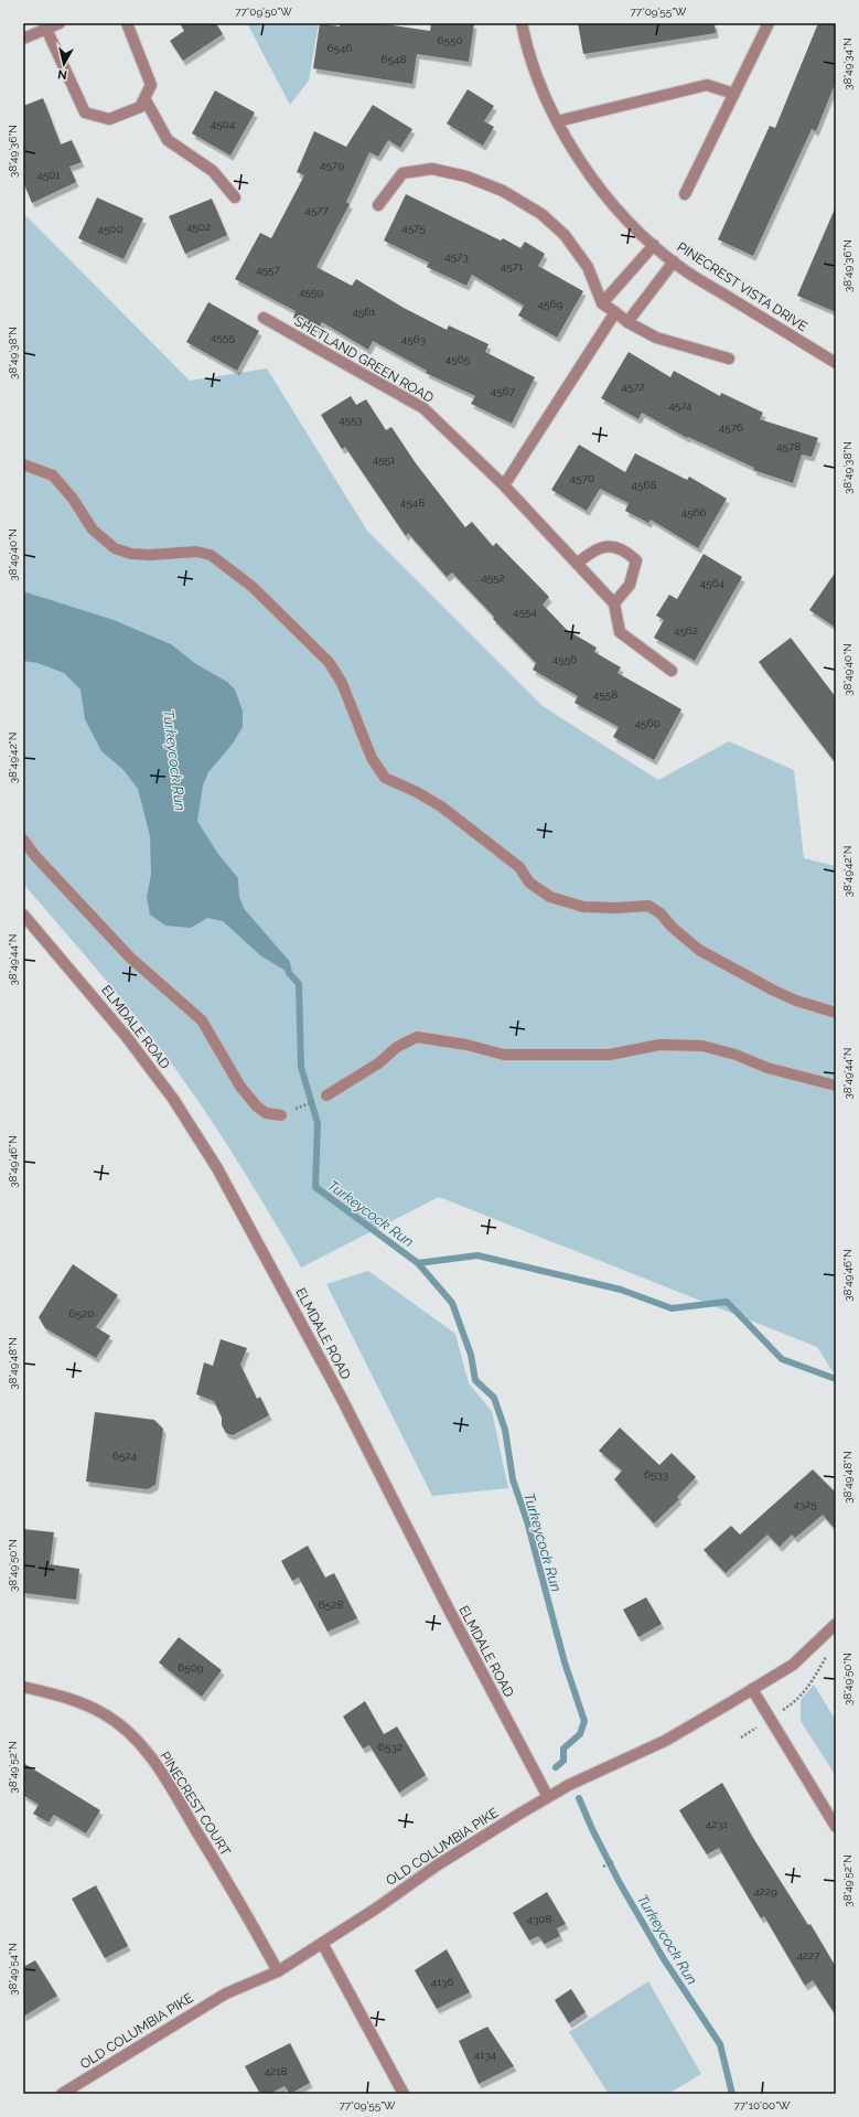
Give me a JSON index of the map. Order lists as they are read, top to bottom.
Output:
{
  "streets": {
    "street": [
      "PINECREST VISTA DRIVE",
      "SHETLAND GREEN ROAD",
      "ELMDALE ROAD",
      "PINECREST COURT",
      "OLD COLUMBIA PIKE"
    ]
  },
  "crossings": [
    ["ELMDALE ROAD", "OLD COLUMBIA PIKE"],
    ["PINECREST COURT", "OLD COLUMBIA PIKE"]
  ],
  "water": ["Turkeycock Run"],
  "house_numbers": [
    "6550",
    "6546",
    "6548",
    "4504",
    "4579",
    "4501",
    "4577",
    "4502",
    "4575",
    "4500",
    "4573",
    "4571",
    "4557",
    "4559",
    "4569",
    "4561",
    "4555",
    "4563",
    "4565",
    "4572",
    "4567",
    "4574",
    "4553",
    "4576",
    "4578",
    "4551",
    "4570",
    "4568",
    "4548",
    "4566",
    "4552",
    "4564",
    "4554",
    "4562",
    "4556",
    "4558",
    "4560",
    "6520",
    "6524",
    "6533",
    "4325",
    "6528",
    "6509",
    "6532",
    "4231",
    "4229",
    "4308",
    "4227",
    "4136",
    "4134",
    "4218"
  ],
  "north": "bottom",
  "coordinates": [
    "77°09'50\"W",
    "77°09'55\"W",
    "38°49'34\"N",
    "38°49'36\"N",
    "38°49'38\"N",
    "38°49'40\"N",
    "38°49'42\"N",
    "38°49'44\"N",
    "38°49'46\"N",
    "38°49'48\"N",
    "38°49'50\"N",
    "38°49'52\"N",
    "38°49'54\"N",
    "77°10'00\"W"
  ]
}
